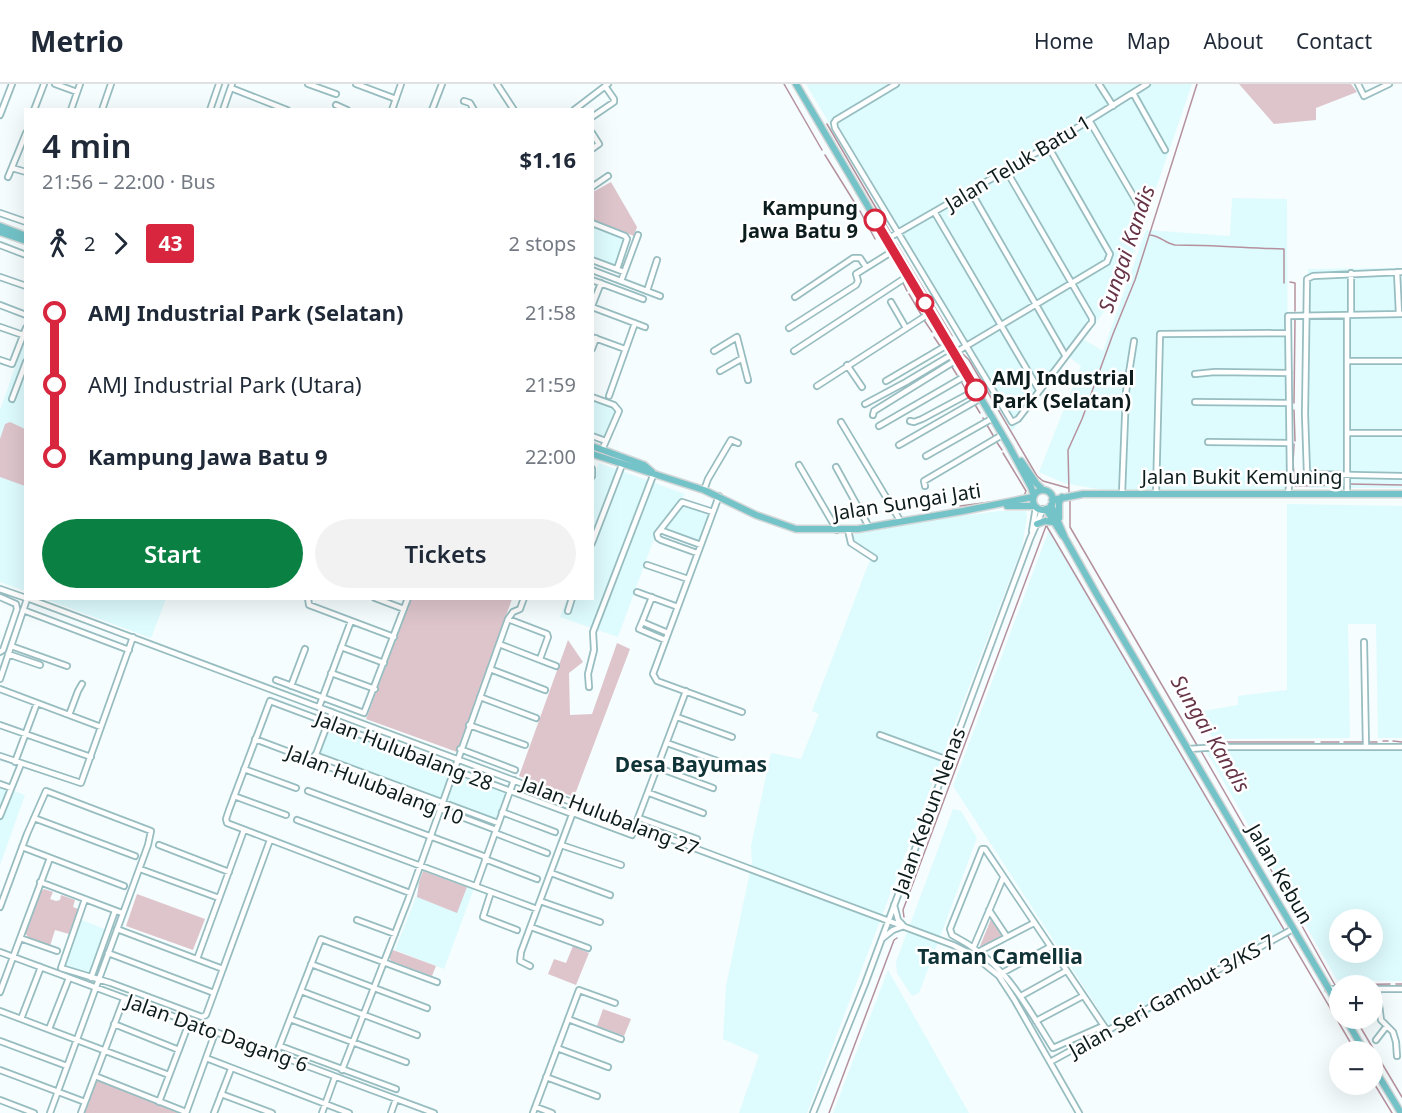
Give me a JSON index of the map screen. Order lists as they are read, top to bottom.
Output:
{
  "streets": {
    "main road": ["Jalan Bukit Kemuning", "Jalan Sungai Jati", "Jalan Kebun"],
    "street": [
      "Jalan Teluk Batu 1",
      "Jalan Hulubalang 28",
      "Jalan Hulubalang 10",
      "Jalan Kebun Nenas",
      "Jalan Hulubalang 27",
      "Jalan Seri Gambut 3/KS 7",
      "Jalan Dato Dagang 6"
    ]
  },
  "crossings": [
    ["Jalan Bukit Kemuning", "Jalan Kebun Nenas"],
    ["Jalan Bukit Kemuning", "Jalan Kebun"],
    ["Jalan Hulubalang 28", "Jalan Hulubalang 10"],
    ["Jalan Kebun Nenas", "Jalan Hulubalang 27"],
    ["Jalan Kebun Nenas", "Jalan Kebun"],
    ["Jalan Kebun", "Jalan Seri Gambut 3/KS 7"]
  ],
  "districts": ["Desa Bayumas", "Taman Camellia"],
  "water": ["Sungai Kandis"],
  "places": ["Kampung Jawa Batu 9", "AMJ Industrial Park (Selatan)"],
  "lines": ["bus line 43"],
  "page": {
    "header": "Metrio",
    "nav": [
      "Home",
      "Map",
      "About",
      "Contact"
    ],
    "heading": ["4 min", "21:56 – 22:00 · Bus", "$1.16"],
    "legs": ["2", "43", "2 stops"],
    "list": [
      {
        "name": "AMJ Industrial Park (Selatan)",
        "value": "21:58"
      },
      {
        "name": "AMJ Industrial Park (Utara)",
        "value": "21:59"
      },
      {
        "name": "Kampung Jawa Batu 9",
        "value": "22:00"
      }
    ],
    "buttons": ["Start", "Tickets"],
    "map_buttons": ["+", "−"]
  }
}
